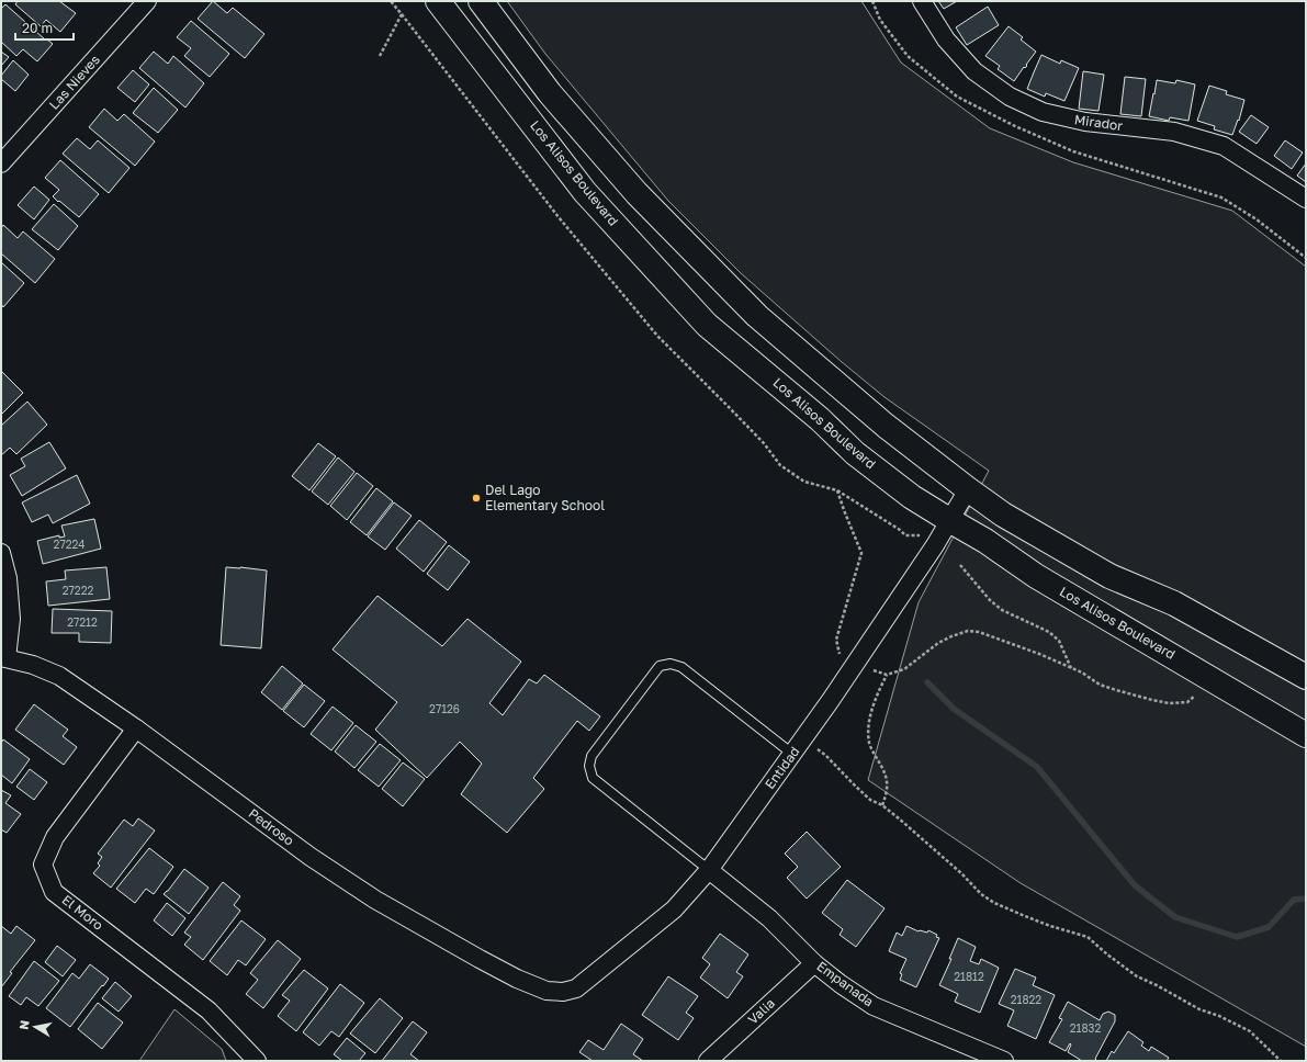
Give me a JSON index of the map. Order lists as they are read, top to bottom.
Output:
{
  "streets": {
    "main road": ["Los Alisos Boulevard"],
    "street": [
      "Las Nieves",
      "Mirador",
      "Entidad",
      "Pedroso",
      "El Moro",
      "Empanada",
      "Valia"
    ]
  },
  "crossings": [
    ["Los Alisos Boulevard", "Entidad"],
    ["Entidad", "Pedroso"],
    ["Entidad", "Empanada"],
    ["Pedroso", "El Moro"],
    ["Empanada", "Valia"]
  ],
  "places": ["Del Lago Elementary School"],
  "house_numbers": [
    "27224",
    "27222",
    "27212",
    "27126",
    "21812",
    "21822",
    "21832"
  ],
  "scale_bar": "20 m",
  "north": "left"
}
